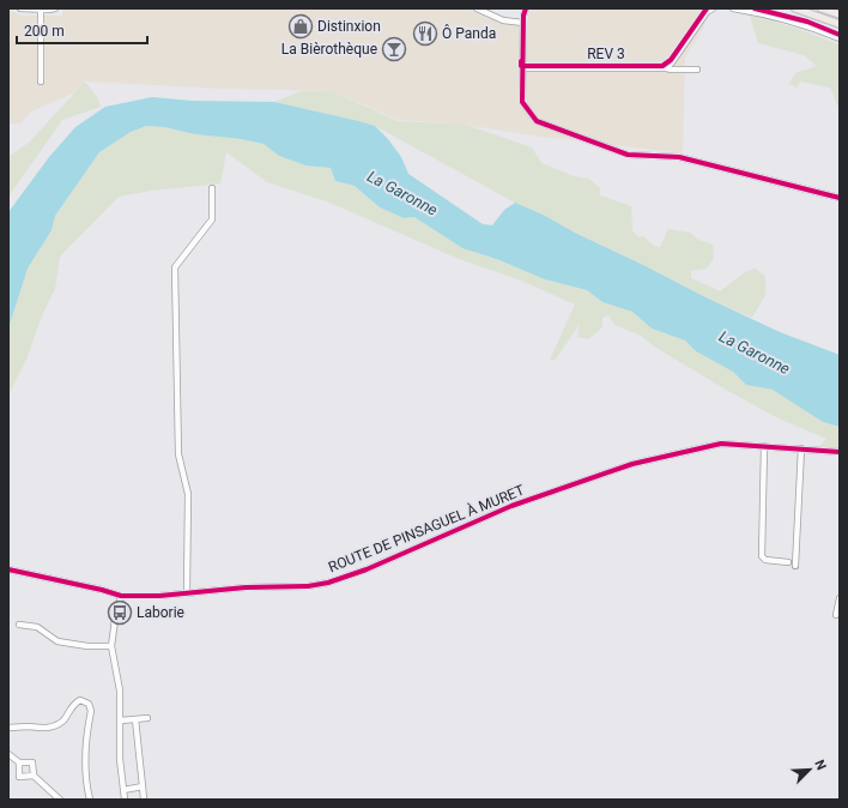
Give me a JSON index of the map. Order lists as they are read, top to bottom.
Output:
{
  "streets": {
    "street": ["ROUTE DE PINSAGUEL À MURET"],
    "cycle path": ["REV 3"]
  },
  "water": ["La Garonne"],
  "places": {
    "shop": ["Distinxion"],
    "restaurant": ["Ô Panda"],
    "bar": ["La Bièrothèque"],
    "bus stop": ["Laborie"]
  },
  "scale_bar": "200 m",
  "north": "top right"
}
